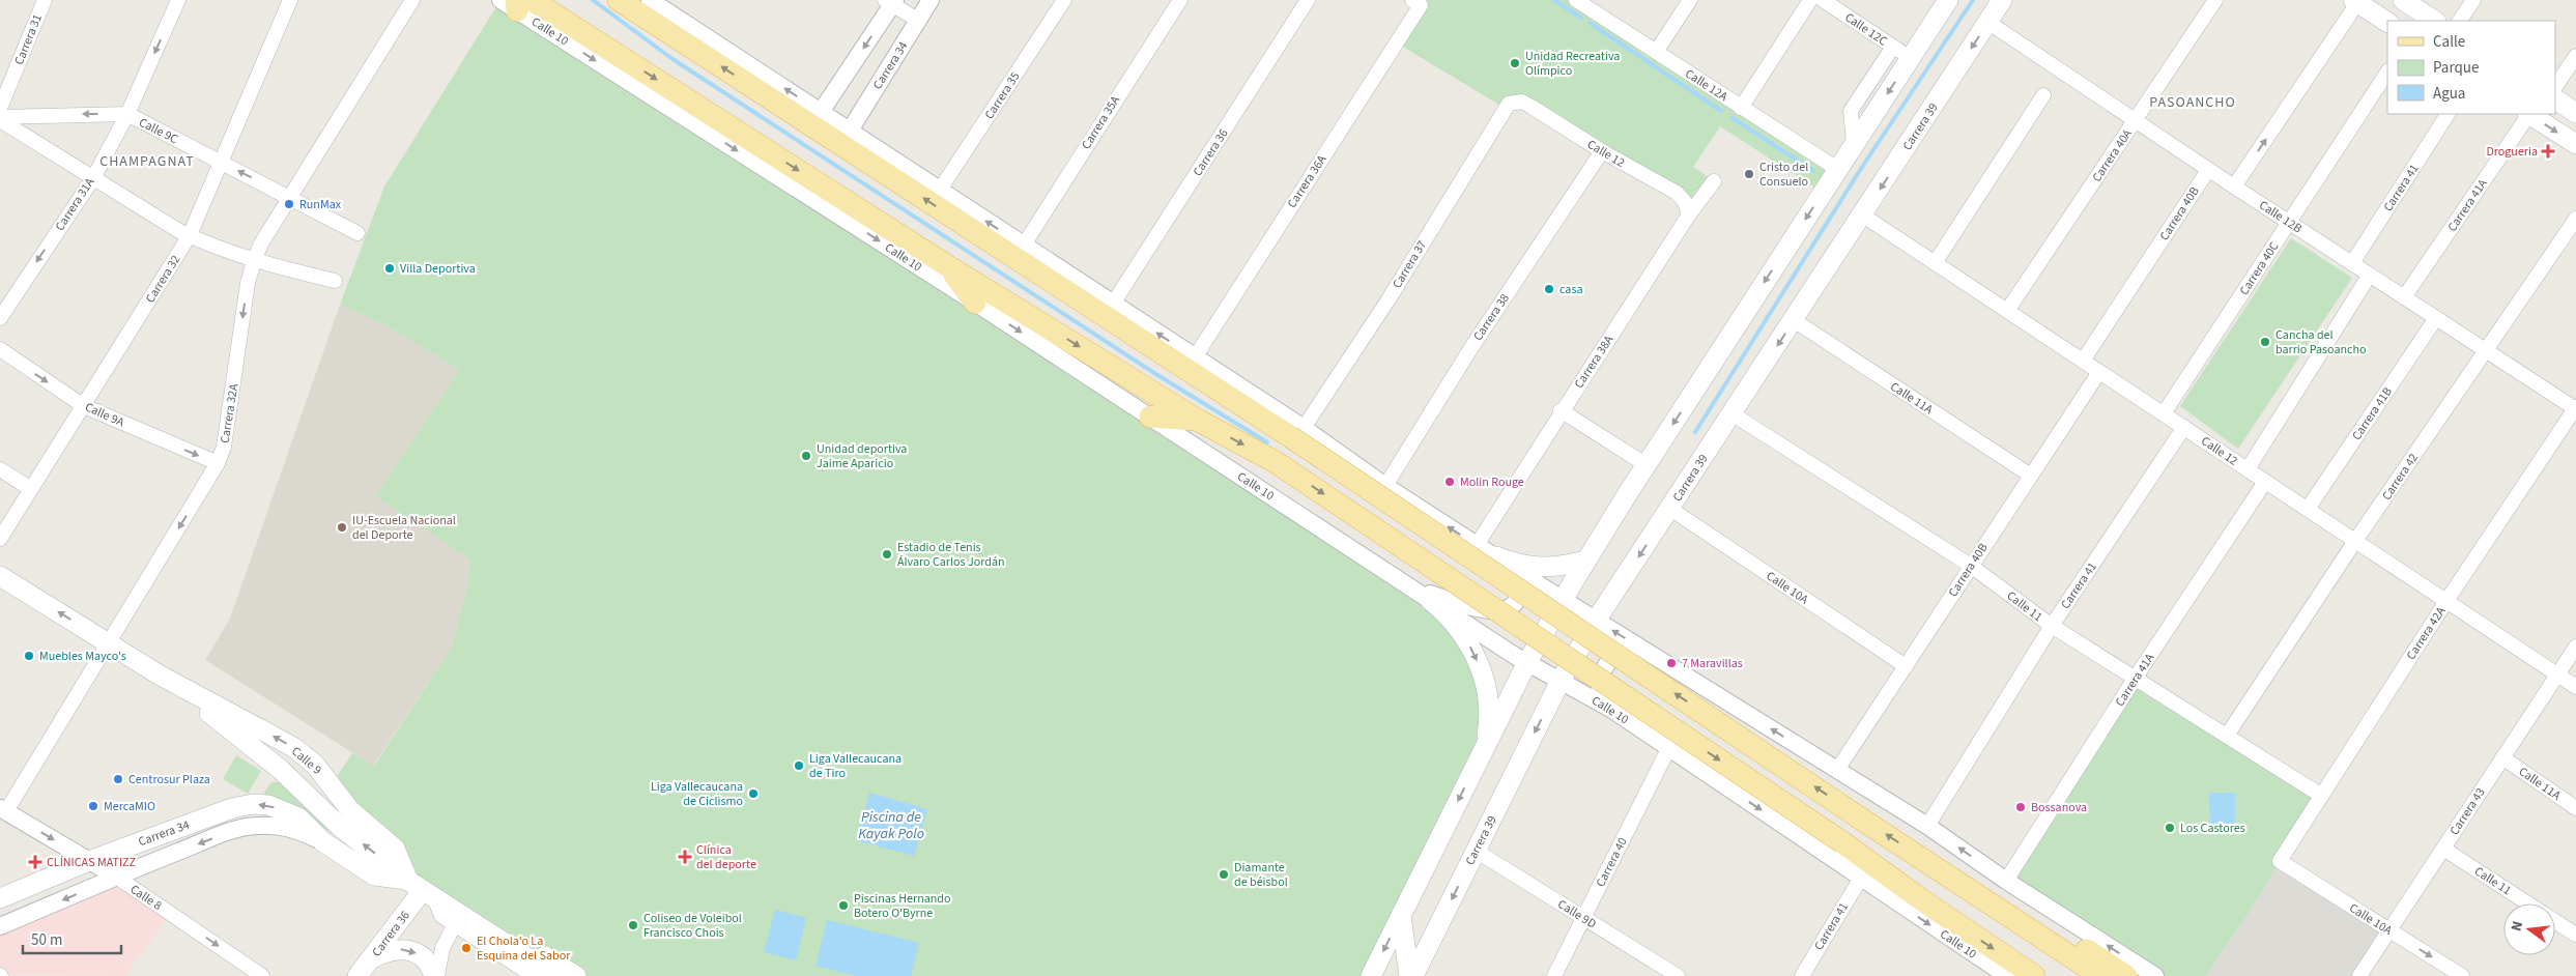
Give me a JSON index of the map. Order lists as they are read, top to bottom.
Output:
{
  "streets": {
    "main road": [
      "Calle 10",
      "Carrera 34",
      "Carrera 39",
      "Carrera 36",
      "Calle 9"
    ],
    "street": [
      "Calle 12C",
      "Carrera 31",
      "Calle 12A",
      "Carrera 35",
      "Carrera 35A",
      "Calle 9C",
      "Calle 12",
      "Carrera 40A",
      "Carrera 36A",
      "Carrera 41",
      "Carrera 31A",
      "Carrera 41A",
      "Carrera 40B",
      "Calle 12B",
      "Carrera 37",
      "Carrera 40C",
      "Carrera 32",
      "Carrera 38",
      "Carrera 38A",
      "Calle 11A",
      "Carrera 32A",
      "Carrera 41B",
      "Calle 9A",
      "Carrera 42",
      "Calle 10A",
      "Calle 11",
      "Carrera 42A",
      "Carrera 43",
      "Carrera 40",
      "Calle 8",
      "Calle 9D"
    ]
  },
  "crossings": [
    ["Calle 10", "Carrera 39"],
    ["Calle 10", "Carrera 41"],
    ["Calle 10", "Carrera 40"],
    ["Carrera 34", "Carrera 36"],
    ["Carrera 34", "Calle 9"],
    ["Carrera 34", "Calle 8"],
    ["Carrera 39", "Calle 12"],
    ["Carrera 39", "Calle 12B"],
    ["Carrera 39", "Calle 11A"],
    ["Carrera 39", "Calle 10A"],
    ["Carrera 39", "Calle 11"],
    ["Carrera 39", "Calle 9D"],
    ["Calle 9C", "Carrera 31A"],
    ["Calle 9C", "Carrera 32"],
    ["Calle 9C", "Carrera 32A"],
    ["Carrera 36", "Calle 9"],
    ["Calle 12", "Carrera 40A"],
    ["Calle 12", "Carrera 41"],
    ["Calle 12", "Carrera 41A"],
    ["Calle 12", "Carrera 40B"],
    ["Calle 12", "Carrera 37"],
    ["Calle 12", "Carrera 40C"],
    ["Calle 12", "Carrera 38"],
    ["Calle 12", "Carrera 38A"],
    ["Calle 12", "Carrera 41B"],
    ["Calle 12", "Carrera 42"],
    ["Calle 12", "Carrera 42A"],
    ["Calle 12", "Carrera 43"],
    ["Carrera 40A", "Calle 12B"],
    ["Carrera 41", "Calle 12B"],
    ["Carrera 41", "Calle 11"],
    ["Carrera 41A", "Calle 12B"],
    ["Carrera 41A", "Calle 11"],
    ["Carrera 40B", "Calle 12B"],
    ["Carrera 40B", "Calle 11A"],
    ["Carrera 40B", "Calle 10A"],
    ["Carrera 40B", "Calle 11"],
    ["Calle 12B", "Carrera 40C"],
    ["Calle 12B", "Carrera 41B"],
    ["Calle 12B", "Carrera 42"],
    ["Calle 12B", "Carrera 42A"],
    ["Carrera 32", "Calle 9A"],
    ["Calle 11A", "Carrera 43"],
    ["Carrera 32A", "Calle 9A"],
    ["Carrera 32A", "Calle 9"],
    ["Carrera 32A", "Calle 8"],
    ["Carrera 42", "Calle 11"],
    ["Calle 10A", "Carrera 42A"],
    ["Calle 10A", "Carrera 43"],
    ["Calle 11", "Carrera 42A"],
    ["Calle 11", "Carrera 43"],
    ["Carrera 40", "Calle 9D"]
  ],
  "one_way": [
    "Carrera 34",
    "Carrera 31A",
    "Carrera 32A",
    "Calle 9A",
    "Calle 9",
    "Calle 8"
  ],
  "districts": ["PASOANCHO", "CHAMPAGNAT"],
  "water": ["Piscina de Kayak Polo"],
  "places": {
    "other": [
      "Unidad Recreativa Olímpico",
      "Cristo del Consuelo",
      "RunMax",
      "Villa Deportiva",
      "casa",
      "Cancha del barrio Pasoancho",
      "Unidad deportiva Jaime Aparicio",
      "Molin Rouge",
      "IU-Escuela Nacional del Deporte",
      "Estadio de Tenis Álvaro Carlos Jordán",
      "Muebles Mayco's",
      "7 Maravillas",
      "Liga Vallecaucana de Tiro",
      "Centrosur Plaza",
      "Liga Vallecaucana de Ciclismo",
      "MercaMIO",
      "Bossanova",
      "Los Castores",
      "Diamante de béisbol",
      "Piscinas Hernando Botero O'Byrne",
      "Coliseo de Voleibol Francisco Chois",
      "El Chola'o La Esquina del Sabor"
    ],
    "health": ["Drogueria", "Clínica del deporte", "CLÍNICAS MATIZZ"]
  },
  "legend": ["Calle", "Parque", "Agua"],
  "scale_bar": "50 m",
  "north": "left"
}
